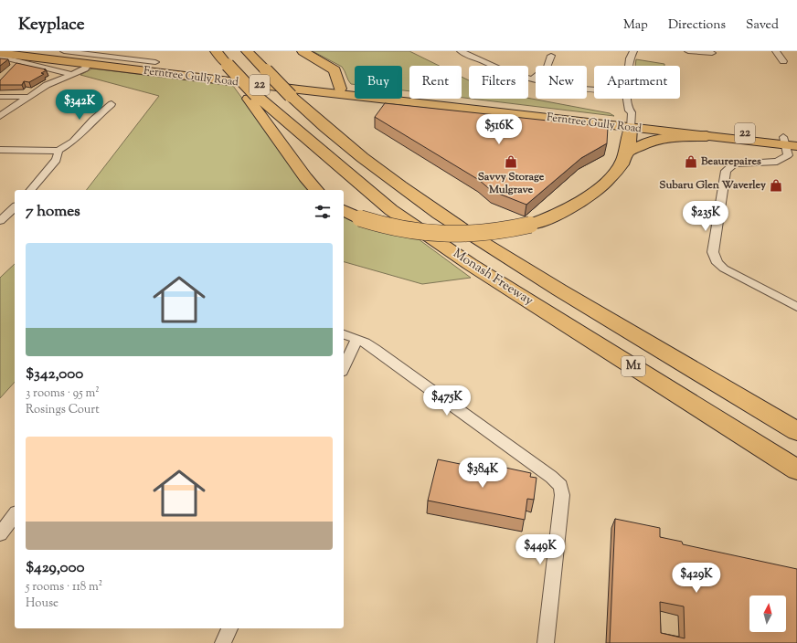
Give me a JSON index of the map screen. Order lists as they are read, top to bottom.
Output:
{
  "streets": {
    "highway": ["Monash Freeway", "M1"],
    "main road": ["Ferntree Gully Road", "22"]
  },
  "places": {
    "shop": ["Savvy Storage Mulgrave", "Beaurepaires", "Subaru Glen Waverley"]
  },
  "north": "top",
  "page": {
    "header": "Keyplace",
    "nav": ["Map", "Directions", "Saved"],
    "chip": [
      "Buy",
      "Rent",
      "Filters",
      "New",
      "Apartment"
    ],
    "price": [
      "$342K",
      "$516K",
      "$235K",
      "$475K",
      "$384K",
      "$449K",
      "$429K"
    ],
    "heading": "7 homes",
    "list": [
      {
        "name": "$342,000",
        "note": "3 rooms · 95 m² · Rosings Court"
      },
      {
        "name": "$429,000",
        "note": "5 rooms · 118 m² · House"
      }
    ]
  }
}
